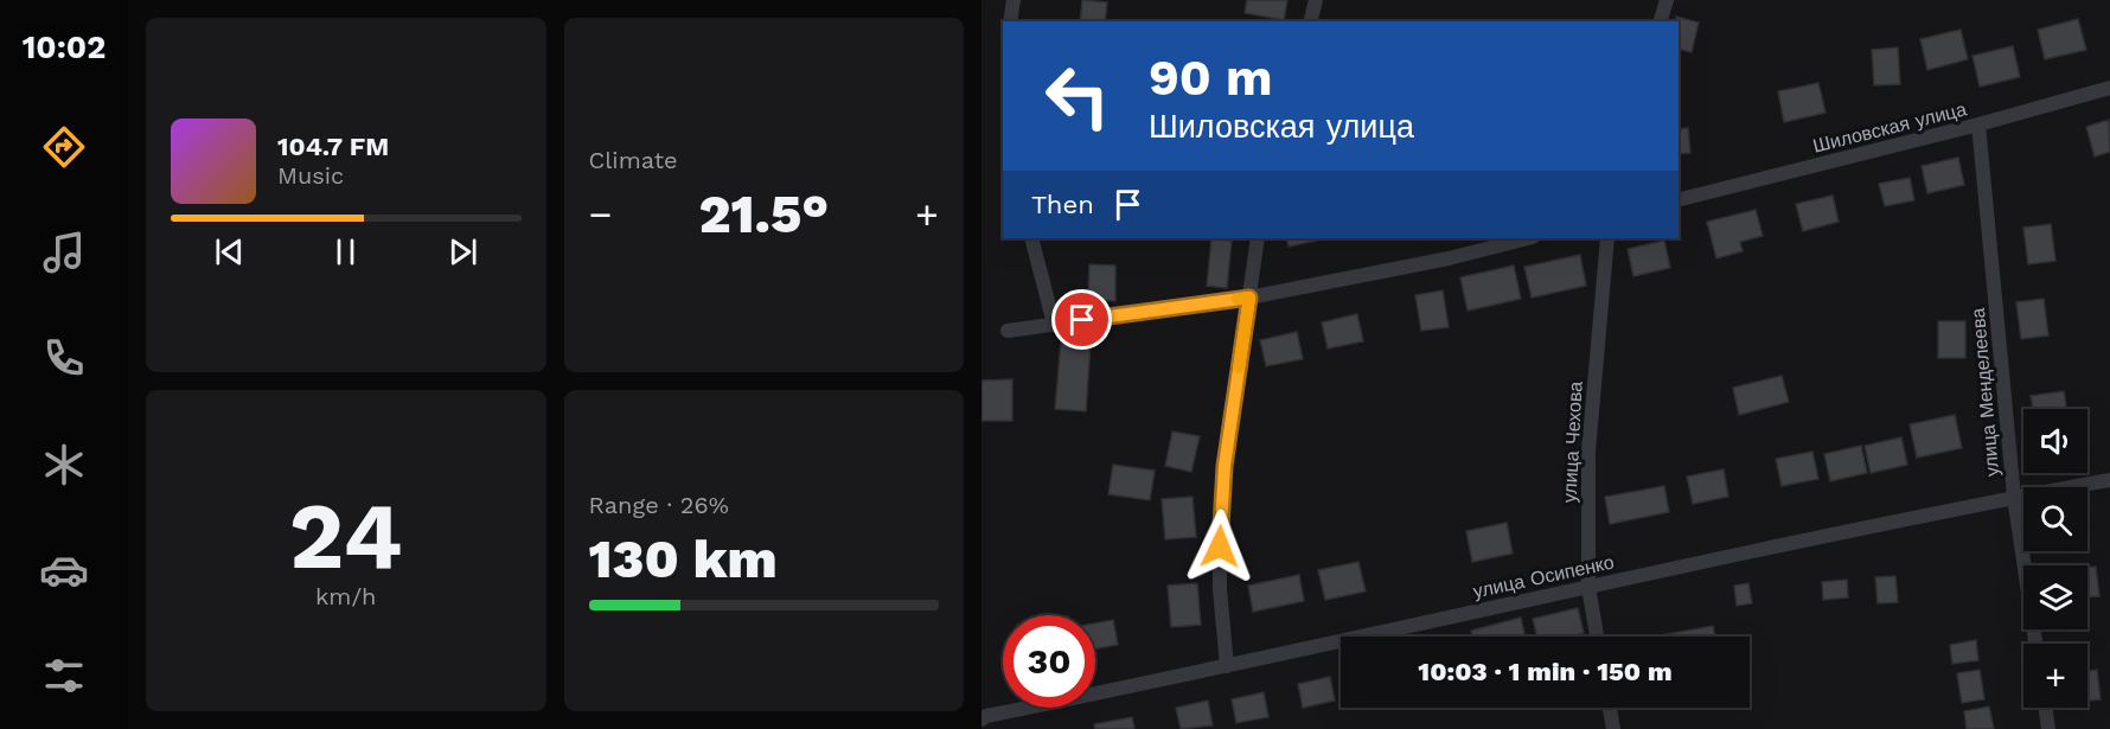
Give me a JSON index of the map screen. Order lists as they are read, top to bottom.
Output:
{
  "streets": {
    "street": [
      "Шиловская улица",
      "улица Менделеева",
      "улица Чехова",
      "улица Осипенко"
    ]
  },
  "crossings": [
    ["Шиловская улица", "улица Менделеева"],
    ["улица Менделеева", "улица Осипенко"],
    ["улица Чехова", "улица Осипенко"]
  ],
  "page": {
    "tabs": "10:02",
    "tile": [
      "Climate",
      ["24", "km/h"],
      ["Range · 26%", "130 km"]
    ],
    "turn": ["90 m", "Шиловская улица"],
    "song": ["104.7 FM", "Music"],
    "then": "Then",
    "heat": ["−", "21.5°", "+"],
    "map_buttons": "+",
    "limit": "30",
    "trip": "10:03 · 1 min · 150 m"
  }
}
